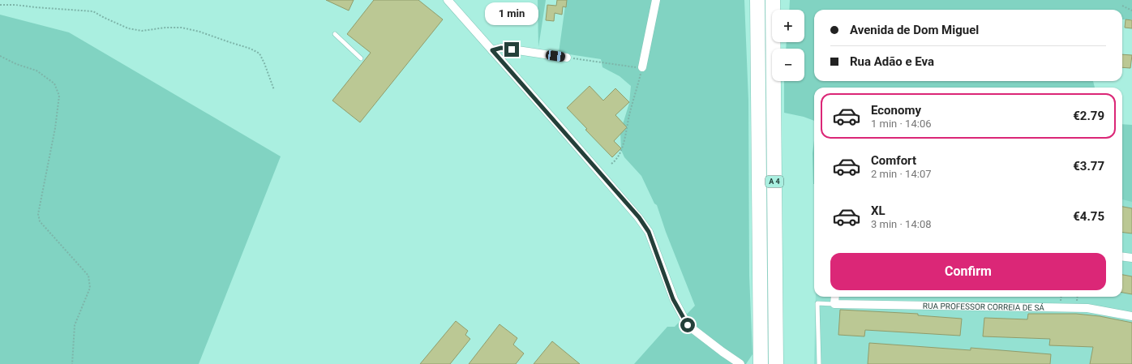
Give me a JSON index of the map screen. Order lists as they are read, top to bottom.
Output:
{
  "streets": {
    "highway": ["A 4"],
    "street": ["RUA PROFESSOR CORREIA DE SÁ"]
  },
  "page": {
    "bubble": "1 min",
    "map_buttons": ["+", "−"],
    "banner": ["Avenida de Dom Miguel", "Rua Adão e Eva"],
    "list": [
      {
        "name": "Economy",
        "note": "1 min · 14:06",
        "value": "€2.79"
      },
      {
        "name": "Comfort",
        "note": "2 min · 14:07",
        "value": "€3.77"
      },
      {
        "name": "XL",
        "note": "3 min · 14:08",
        "value": "€4.75"
      }
    ],
    "buttons": "Confirm"
  }
}
